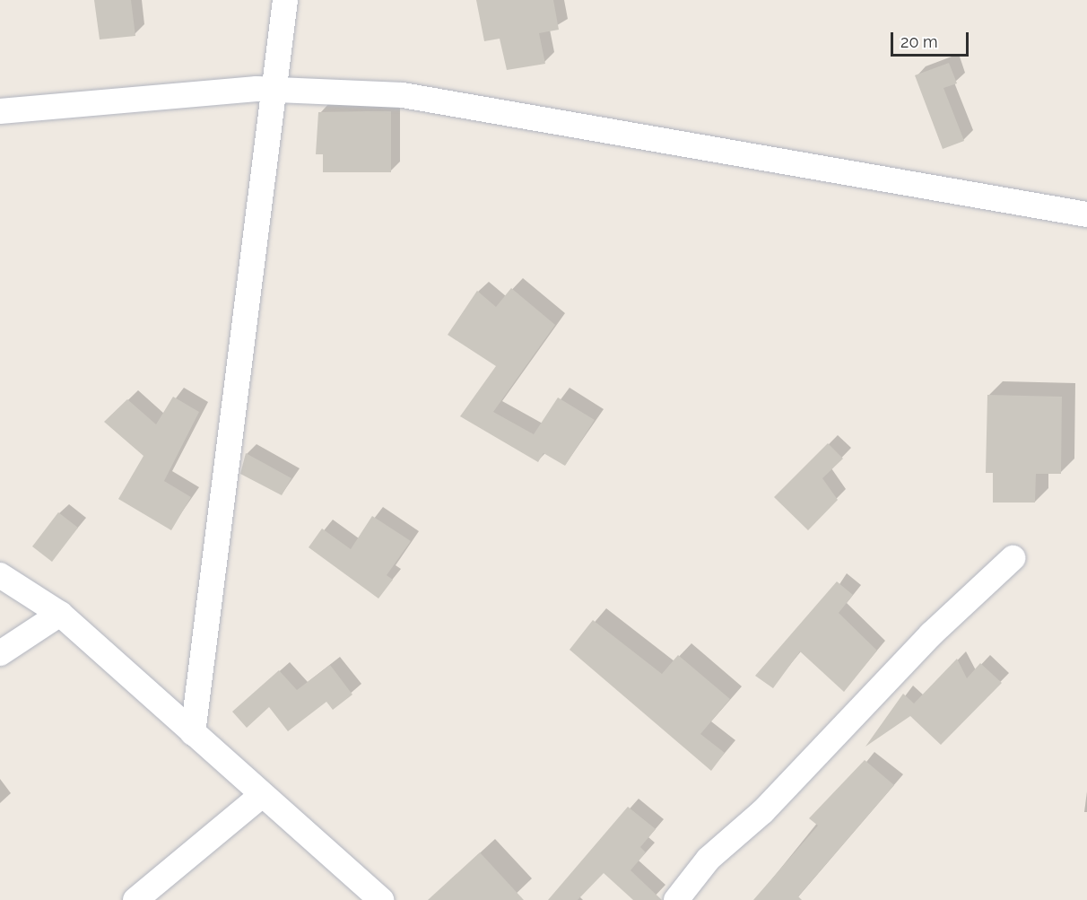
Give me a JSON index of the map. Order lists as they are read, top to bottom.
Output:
{
  "scale_bar": "20 m"
}
